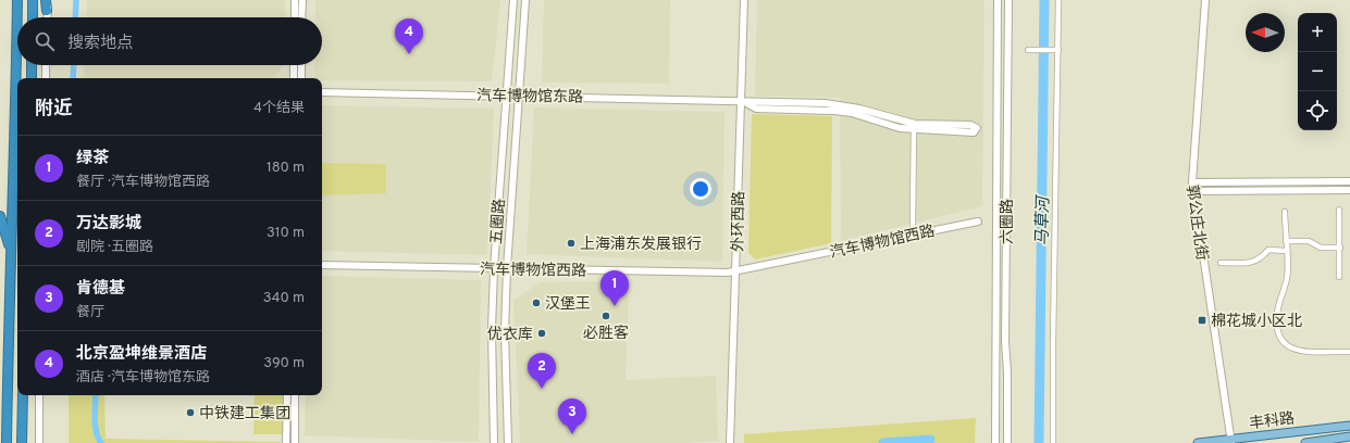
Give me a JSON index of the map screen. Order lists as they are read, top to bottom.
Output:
{
  "streets": {
    "main road": ["丰科路"],
    "street": [
      "汽车博物馆东路",
      "五圈路",
      "外环西路",
      "六圈路",
      "郭公庄北街",
      "汽车博物馆西路"
    ]
  },
  "crossings": [
    ["汽车博物馆东路", "五圈路"],
    ["汽车博物馆东路", "外环西路"],
    ["五圈路", "汽车博物馆西路"],
    ["外环西路", "汽车博物馆西路"],
    ["郭公庄北街", "丰科路"]
  ],
  "water": ["马草河"],
  "places": {
    "other": [
      "上海浦东发展银行",
      "汉堡王",
      "必胜客",
      "优衣库",
      "中铁建工集团"
    ],
    "transit": ["棉花城小区北"]
  },
  "north": "left",
  "page": {
    "map_buttons": ["+", "−"],
    "search": "搜索地点",
    "pins": [
      "4",
      "1",
      "2",
      "3"
    ],
    "heading": ["附近", "4个结果"],
    "list": [
      {
        "mark": "1",
        "name": "绿茶",
        "note": "餐厅 · 汽车博物馆西路",
        "value": "180 m"
      },
      {
        "mark": "2",
        "name": "万达影城",
        "note": "剧院 · 五圈路",
        "value": "310 m"
      },
      {
        "mark": "3",
        "name": "肯德基",
        "note": "餐厅",
        "value": "340 m"
      },
      {
        "mark": "4",
        "name": "北京盈坤维景酒店",
        "note": "酒店 · 汽车博物馆东路",
        "value": "390 m"
      }
    ]
  }
}
